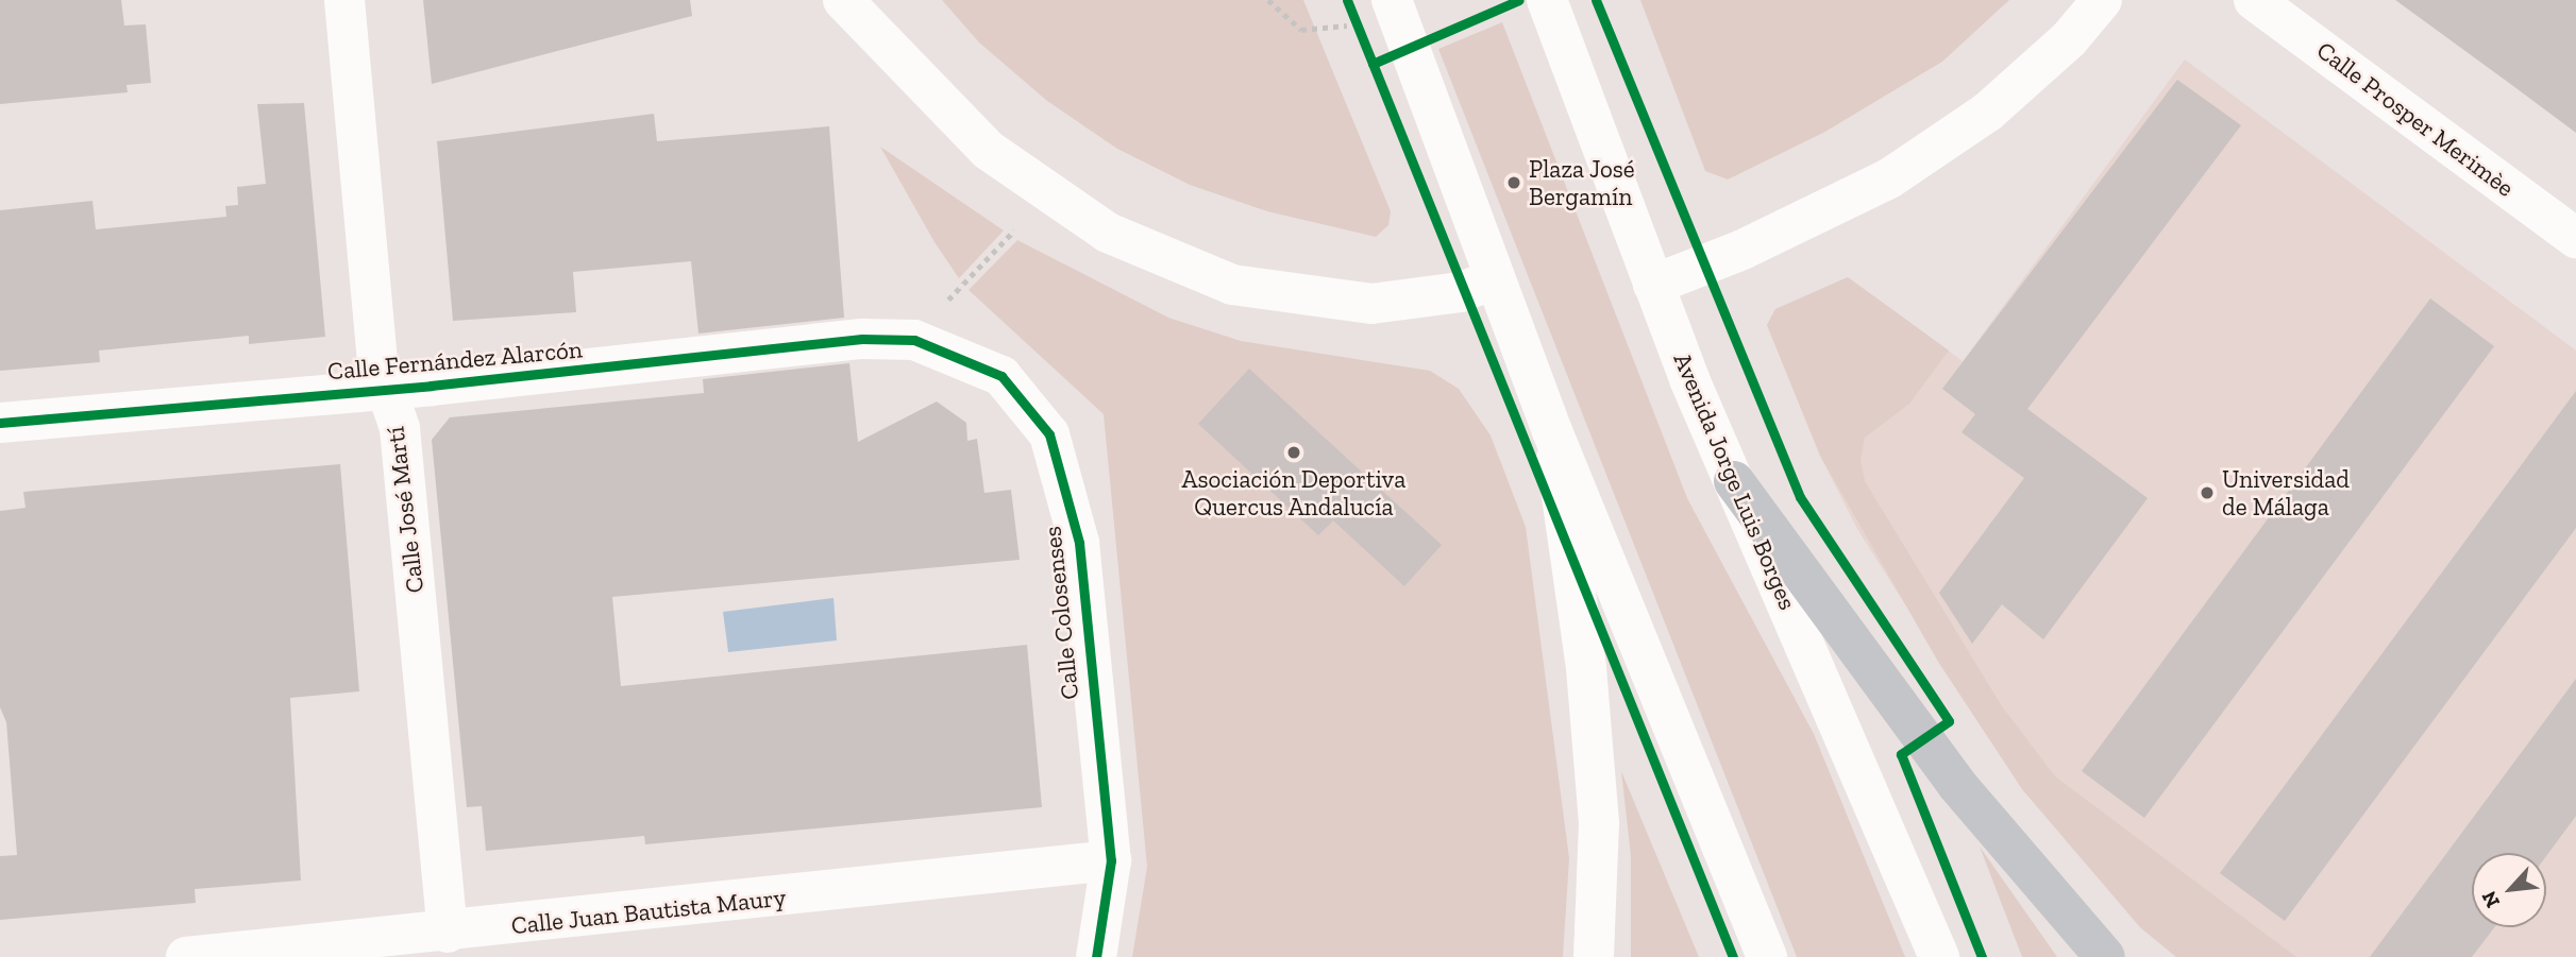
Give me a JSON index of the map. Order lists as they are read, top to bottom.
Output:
{
  "streets": {
    "street": [
      "Calle Prosper Merimèe",
      "Calle Fernández Alarcón",
      "Avenida Jorge Luis Borges",
      "Calle José Martí",
      "Calle Colosenses",
      "Calle Juan Bautista Maury"
    ]
  },
  "crossings": [
    ["Calle Fernández Alarcón", "Calle José Martí"],
    ["Calle Fernández Alarcón", "Calle Colosenses"],
    ["Calle José Martí", "Calle Juan Bautista Maury"],
    ["Calle Colosenses", "Calle Juan Bautista Maury"]
  ],
  "places": ["Plaza José Bergamín", "Asociación Deportiva Quercus Andalucía", "Universidad de Málaga"],
  "north": "bottom left"
}
